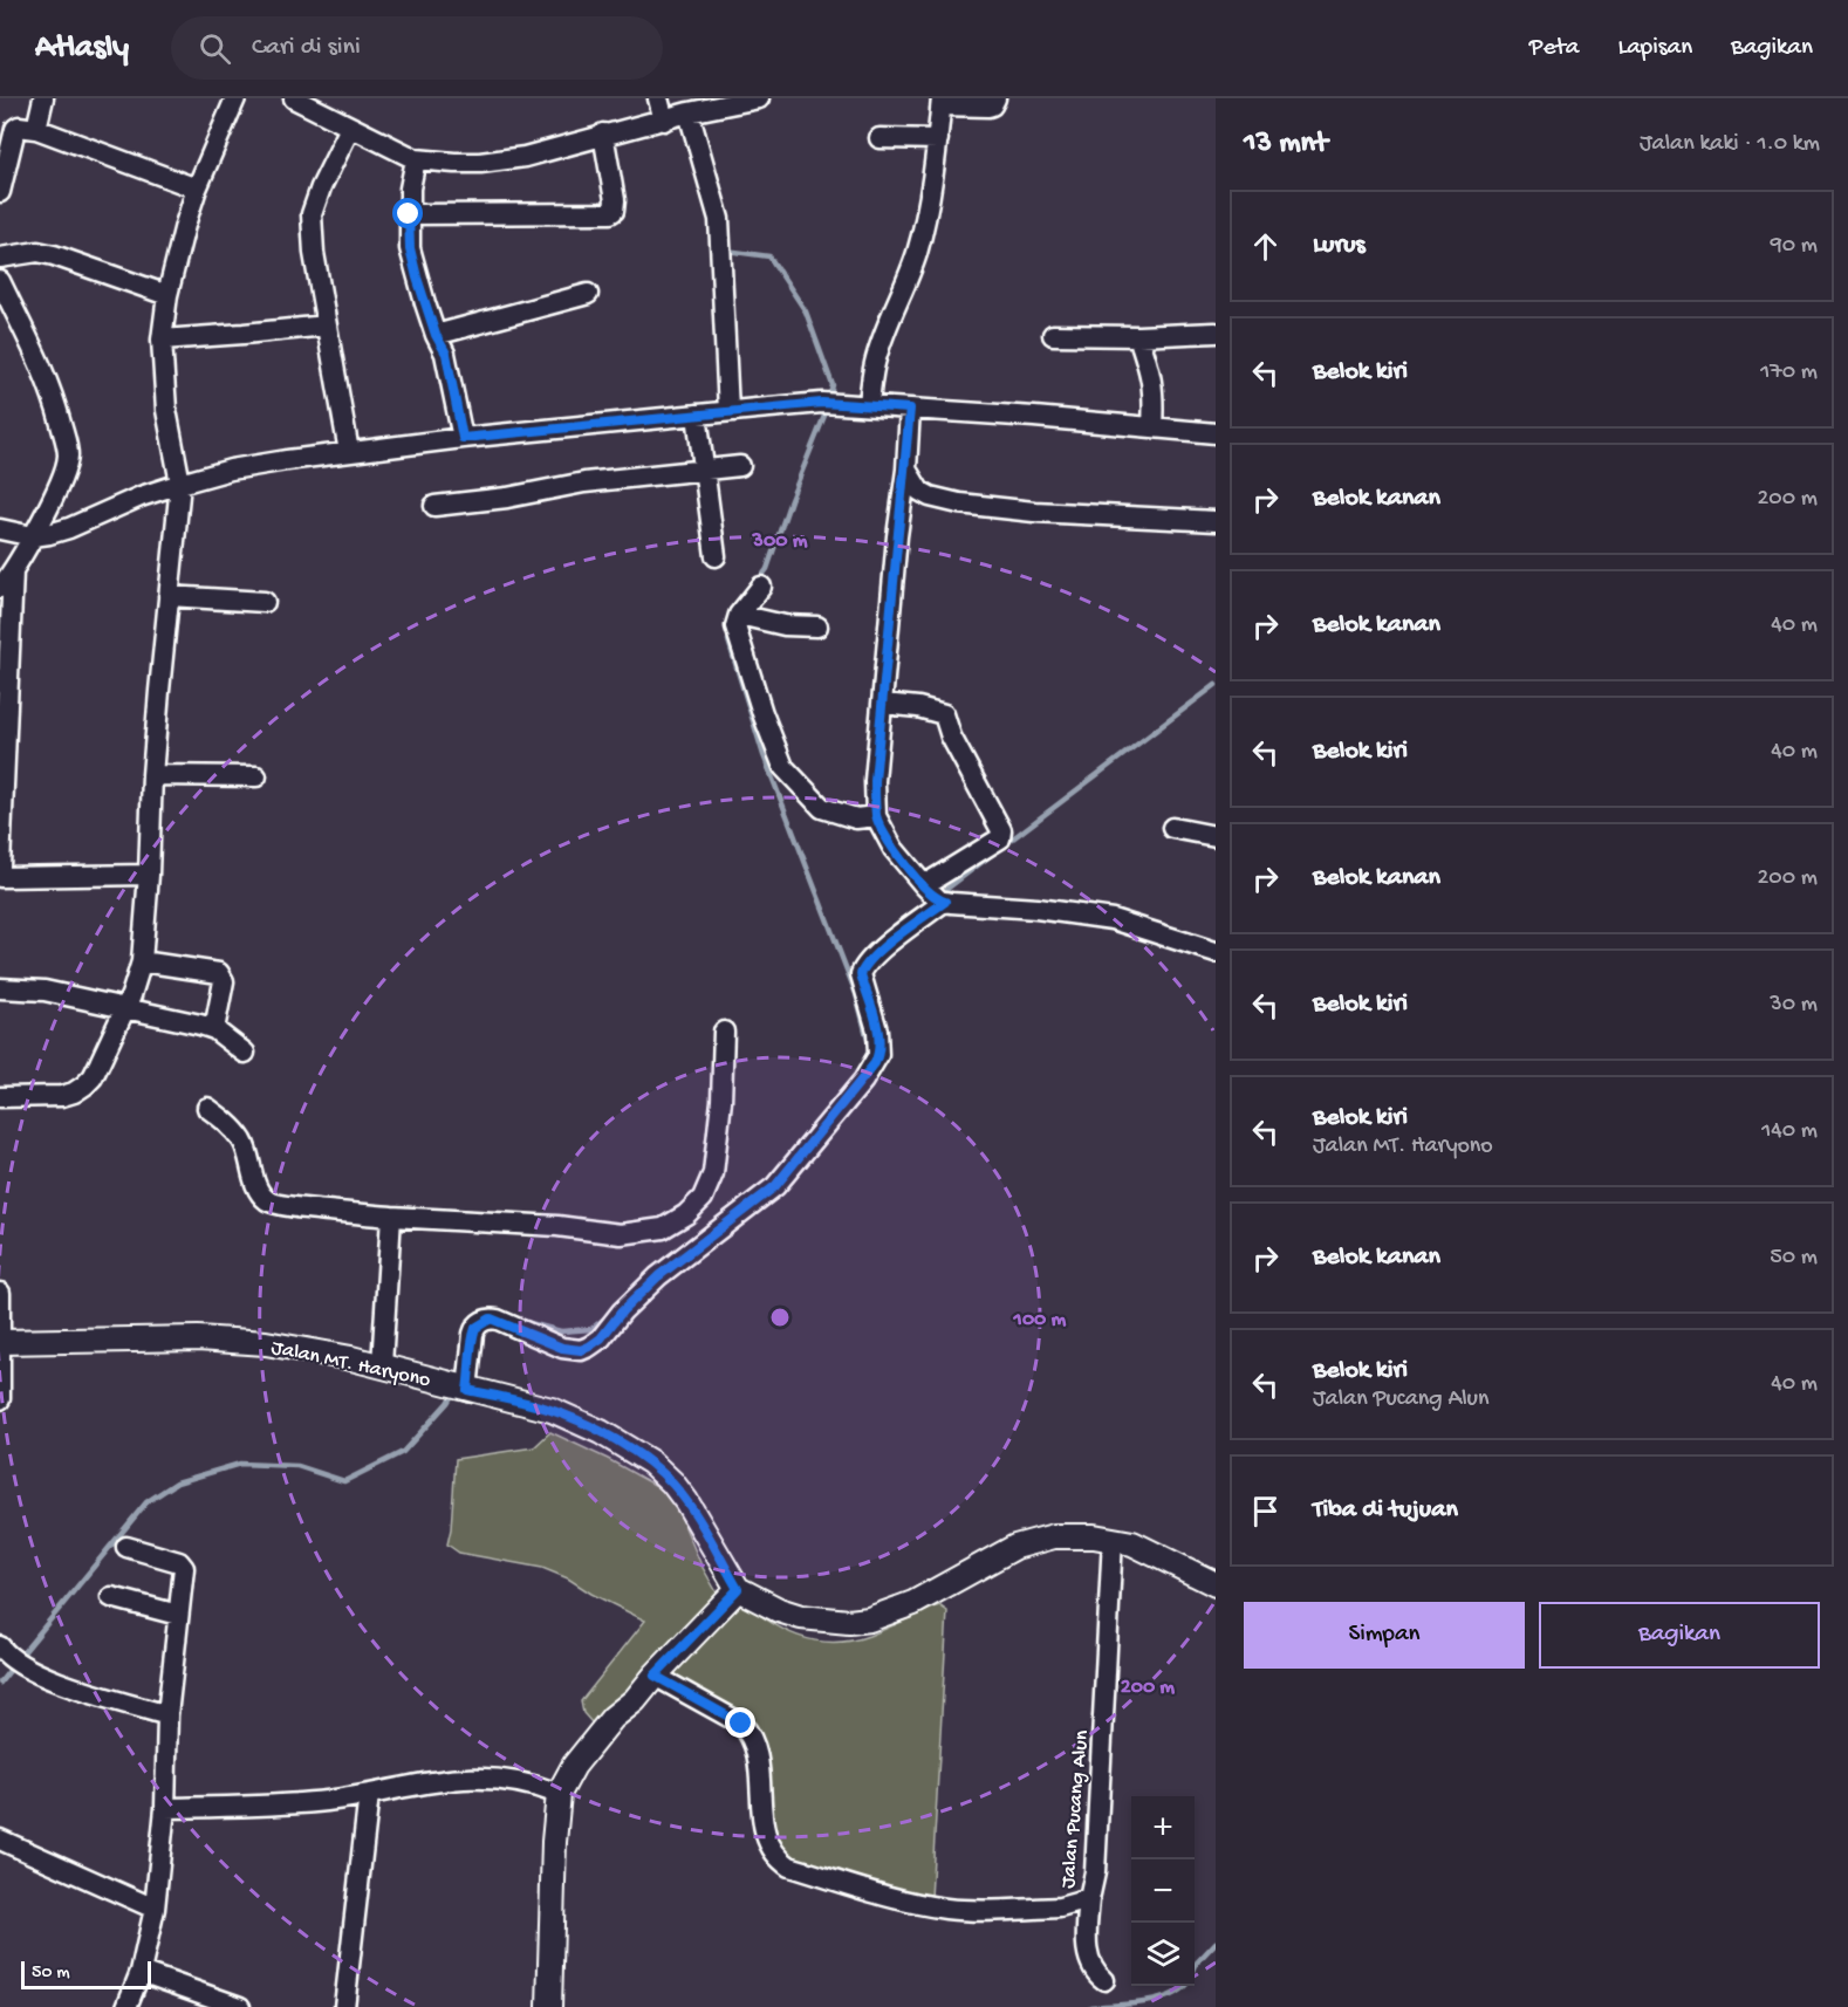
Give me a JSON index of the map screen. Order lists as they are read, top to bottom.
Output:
{
  "streets": {
    "street": ["Jalan MT. Haryono", "Jalan Pucang Alun"]
  },
  "scale_bar": "50 m",
  "page": {
    "header": "Atlasly",
    "search": "Cari di sini",
    "nav": ["Peta", "Lapisan", "Bagikan"],
    "heading": ["13 mnt", "Jalan kaki · 1.0 km"],
    "list": [
      ["Lurus", "90 m"],
      ["Belok kiri", "170 m"],
      ["Belok kanan", "200 m"],
      ["Belok kanan", "40 m"],
      ["Belok kiri", "40 m"],
      ["Belok kanan", "200 m"],
      ["Belok kiri", "30 m"],
      ["Belok kiri", "Jalan MT. Haryono", "140 m"],
      ["Belok kanan", "50 m"],
      ["Belok kiri", "Jalan Pucang Alun", "40 m"],
      "Tiba di tujuan"
    ],
    "buttons": ["Simpan", "Bagikan"],
    "map_buttons": ["+", "−"],
    "scale": "50 m"
  },
  "rings": ["300 m", "100 m", "200 m"]
}
